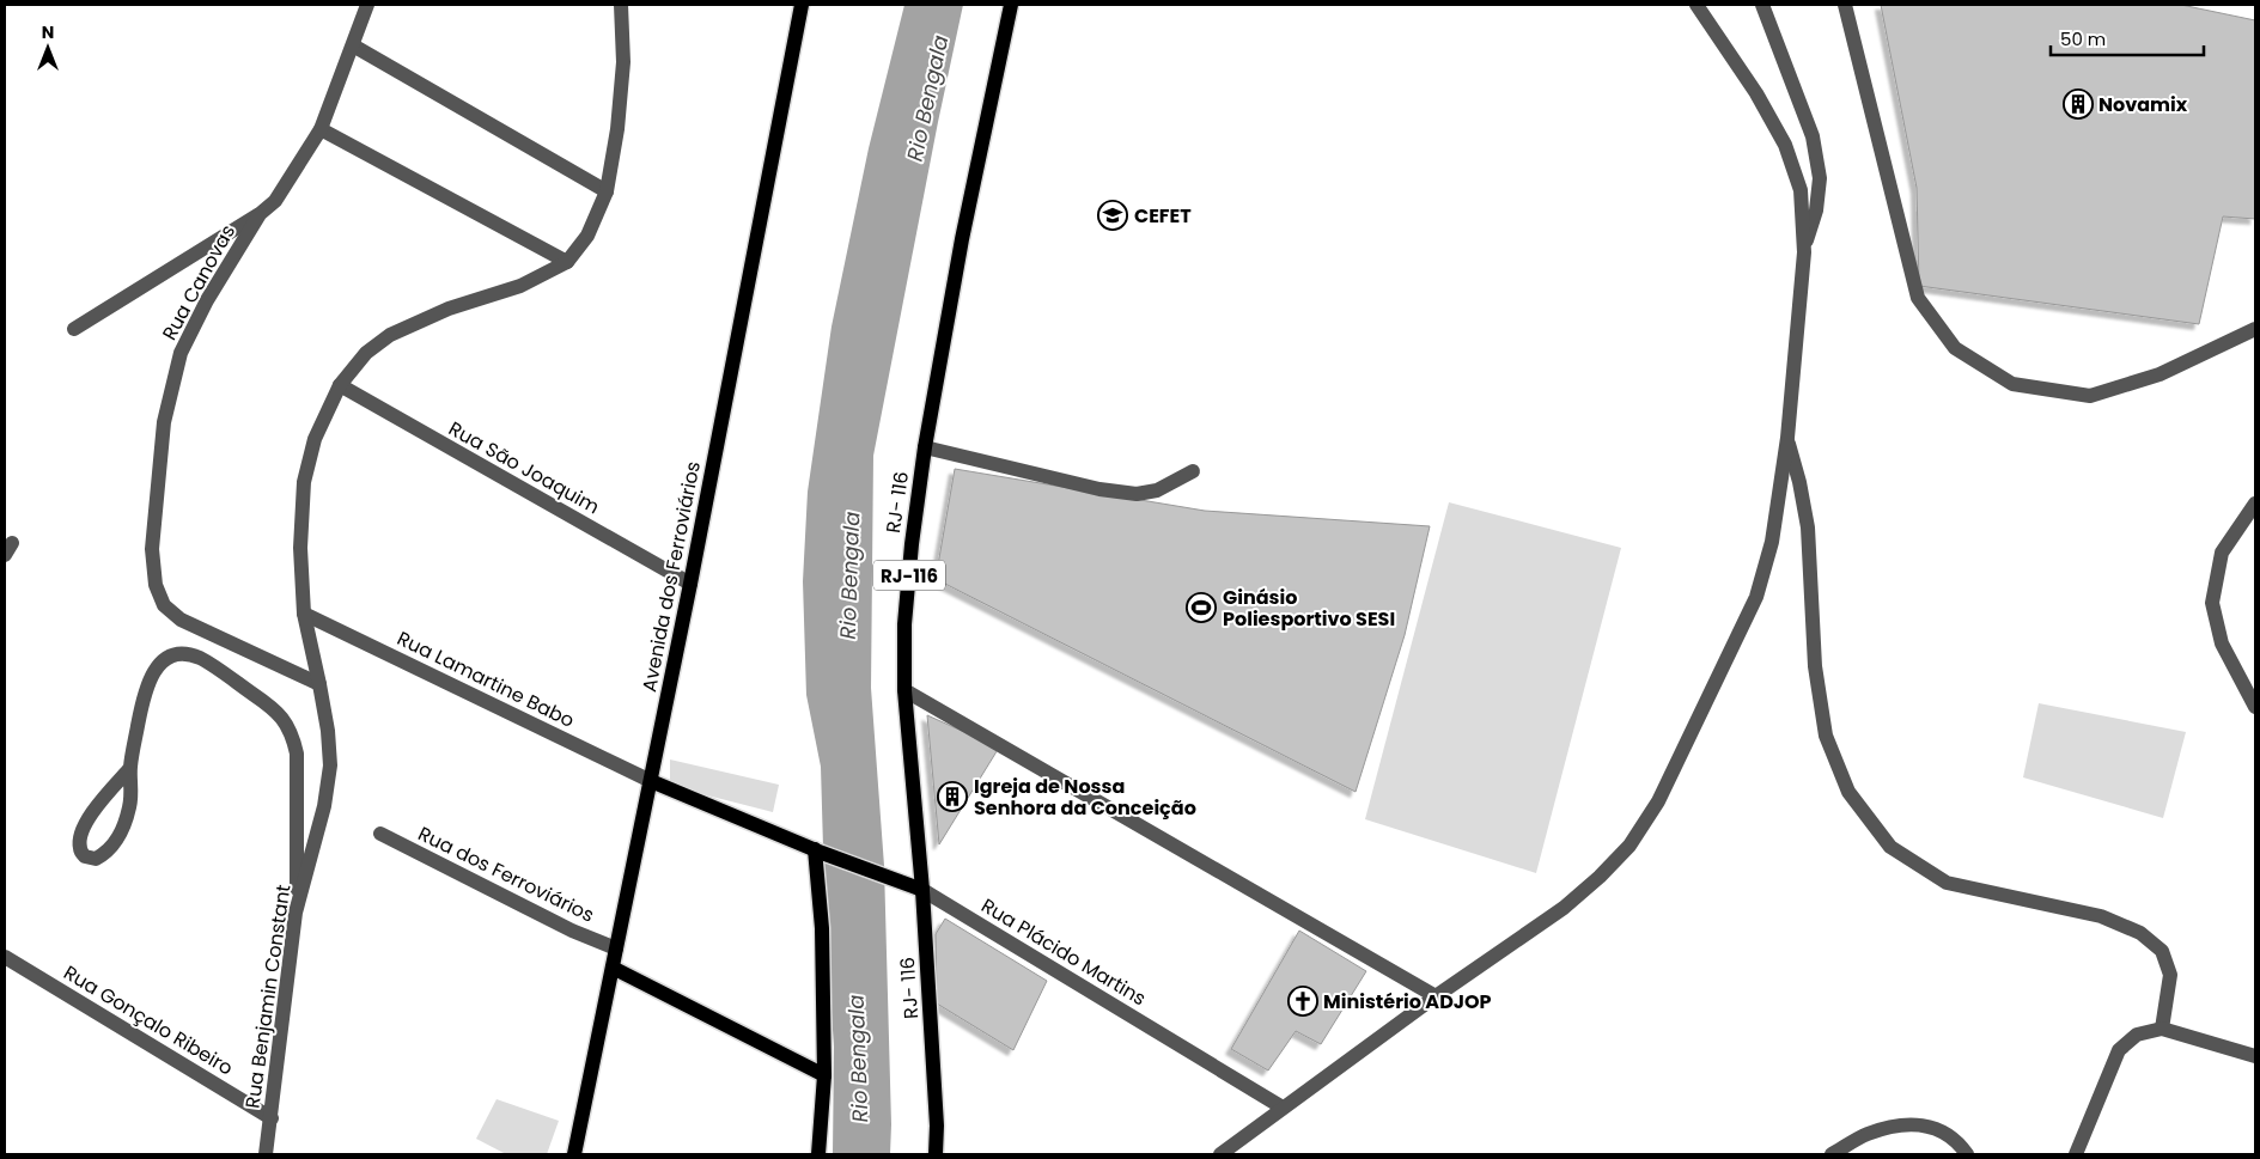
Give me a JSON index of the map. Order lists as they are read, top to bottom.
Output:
{
  "streets": {
    "main road": [
      "RJ- 116",
      "RJ-116",
      "Avenida dos Ferroviários",
      "Rua Plácido Martins"
    ],
    "street": [
      "Rua Canovas",
      "Rua São Joaquim",
      "Rua Lamartine Babo",
      "Rua dos Ferroviários",
      "Rua Benjamin Constant",
      "Rua Gonçalo Ribeiro"
    ]
  },
  "crossings": [
    ["Rua Canovas", "Rua Benjamin Constant"],
    ["Rua São Joaquim", "Avenida dos Ferroviários"],
    ["Rua São Joaquim", "Rua Benjamin Constant"],
    ["RJ- 116", "Rua Plácido Martins"],
    ["Avenida dos Ferroviários", "Rua Lamartine Babo"],
    ["Avenida dos Ferroviários", "Rua dos Ferroviários"],
    ["Avenida dos Ferroviários", "Rua Plácido Martins"],
    ["Rua Lamartine Babo", "Rua Plácido Martins"],
    ["Rua Lamartine Babo", "Rua Benjamin Constant"],
    ["Rua Benjamin Constant", "Rua Gonçalo Ribeiro"]
  ],
  "water": ["Rio Bengala"],
  "places": {
    "building": ["Novamix", "Igreja de Nossa Senhora da Conceição"],
    "school or university": ["CEFET"],
    "sports": ["Ginásio Poliesportivo SESI"],
    "church": ["Ministério ADJOP"]
  },
  "scale_bar": "50 m",
  "north": "top"
}
